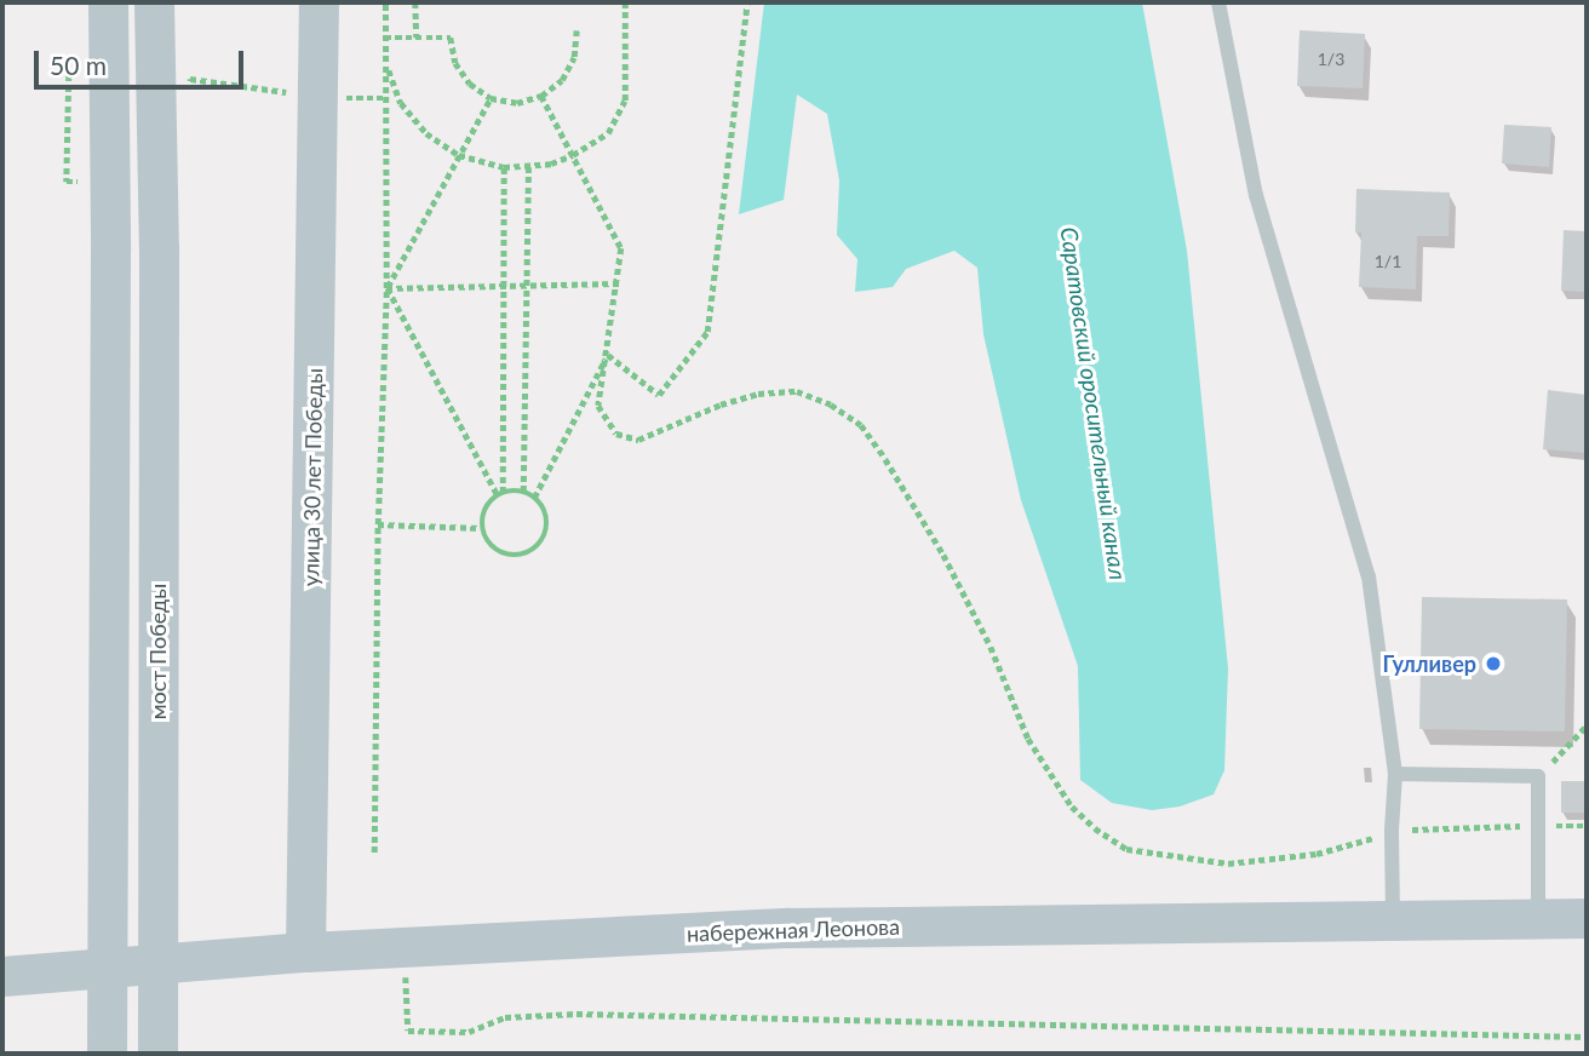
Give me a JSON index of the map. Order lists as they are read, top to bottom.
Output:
{
  "streets": {
    "main road": ["улица 30 лет Победы", "мост Победы", "набережная Леонова"]
  },
  "crossings": [
    ["улица 30 лет Победы", "набережная Леонова"]
  ],
  "water": ["Саратовский оросительный канал"],
  "places": ["Гулливер"],
  "house_numbers": ["1/3", "1/1"],
  "scale_bar": "50 m"
}
